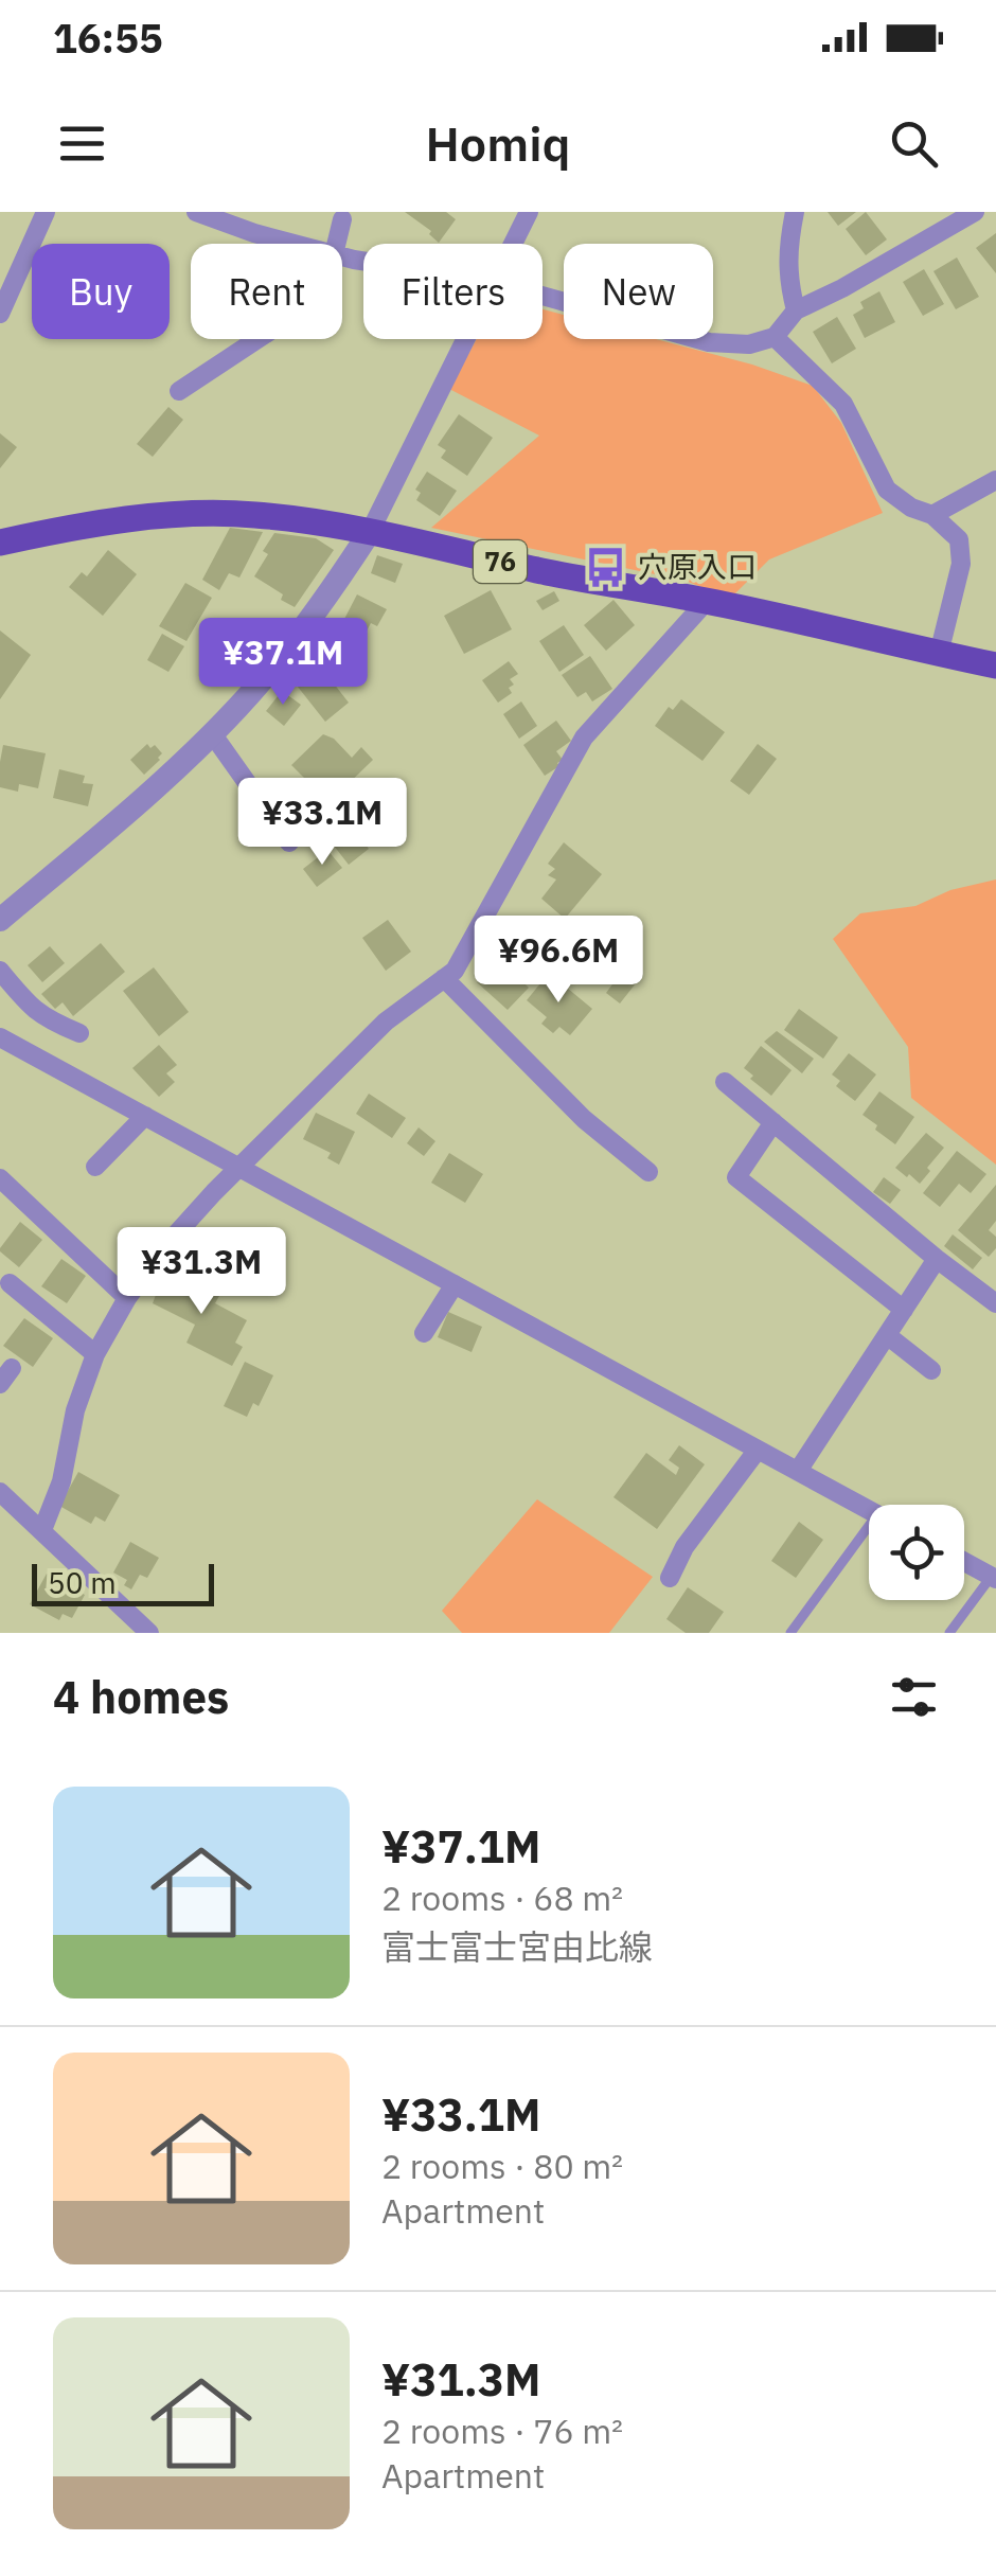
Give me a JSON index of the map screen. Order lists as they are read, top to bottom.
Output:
{
  "streets": {
    "main road": ["76"]
  },
  "places": {
    "bus stop": ["穴原入口"]
  },
  "scale_bar": "50 m",
  "page": {
    "status": "16:55",
    "header": "Homiq",
    "chip": [
      "Buy",
      "Rent",
      "Filters",
      "New"
    ],
    "price": [
      "¥37.1M",
      "¥33.1M",
      "¥96.6M",
      "¥31.3M"
    ],
    "scale": "50 m",
    "heading": "4 homes",
    "list": [
      {
        "name": "¥37.1M",
        "note": "2 rooms · 68 m² · 富士富士宮由比線"
      },
      {
        "name": "¥33.1M",
        "note": "2 rooms · 80 m² · Apartment"
      },
      {
        "name": "¥31.3M",
        "note": "2 rooms · 76 m² · Apartment"
      }
    ]
  }
}
